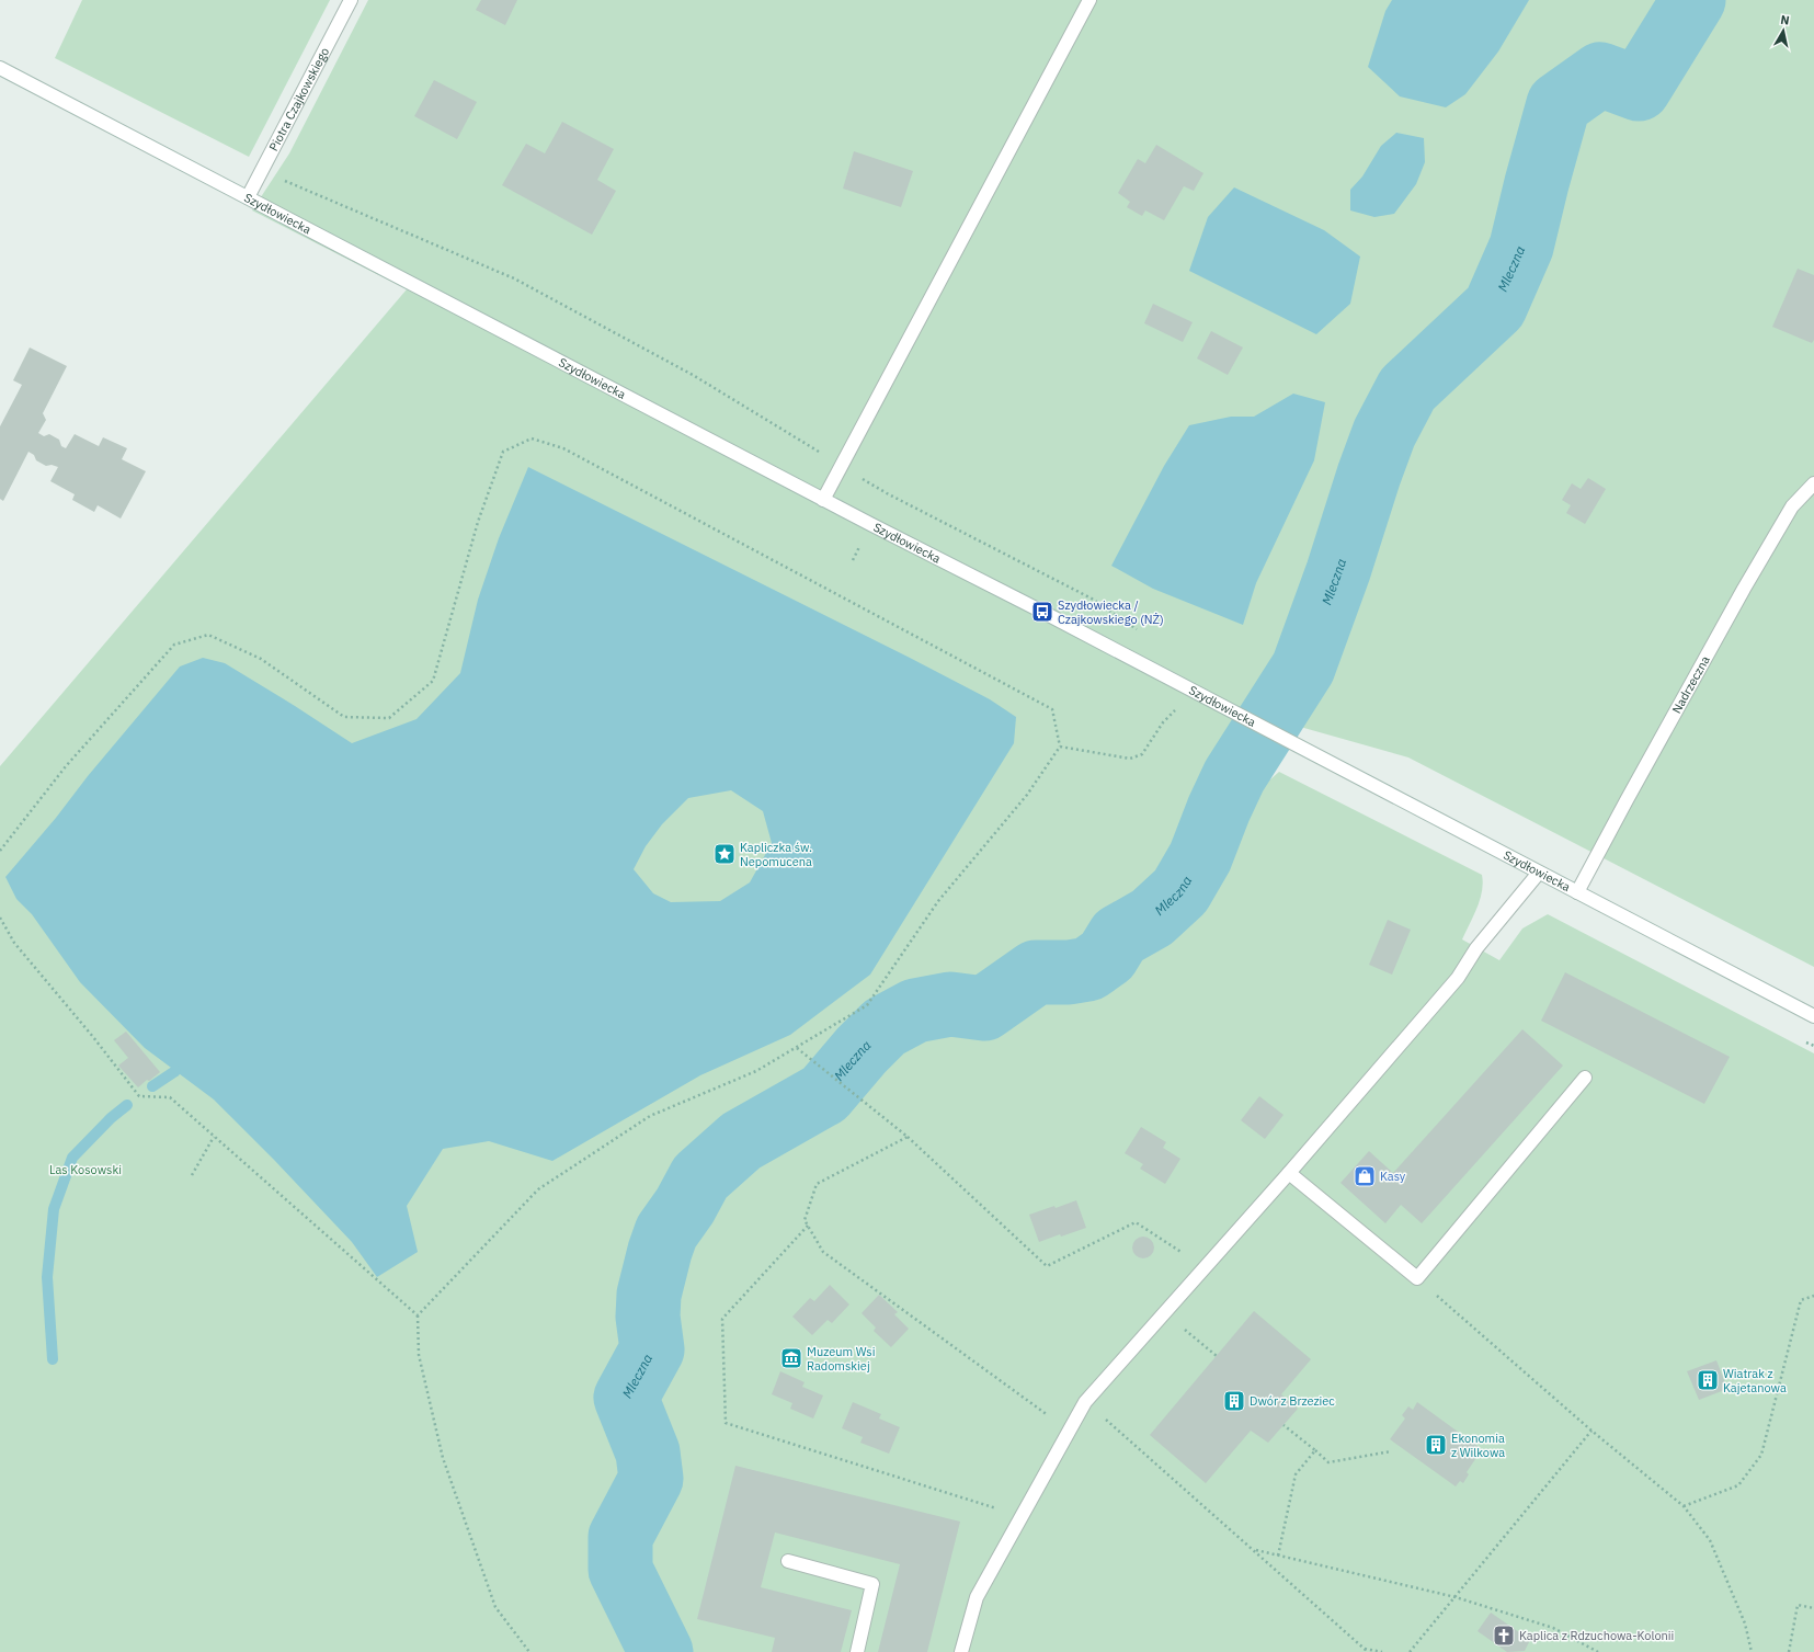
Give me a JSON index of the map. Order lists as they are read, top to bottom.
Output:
{
  "streets": {
    "street": ["Piotra Czajkowskiego", "Szydłowiecka", "Nadrzeczna"]
  },
  "crossings": [
    ["Piotra Czajkowskiego", "Szydłowiecka"],
    ["Szydłowiecka", "Nadrzeczna"]
  ],
  "water": ["Mleczna"],
  "parks": ["Las Kosowski"],
  "places": {
    "bus stop": ["Szydłowiecka / Czajkowskiego (NŻ)"],
    "place": ["Kapliczka św. Nepomucena"],
    "shop": ["Kasy"],
    "museum": ["Muzeum Wsi Radomskiej"],
    "building": ["Wiatrak z Kajetanowa", "Dwór z Brzeziec", "Ekonomia z Wilkowa"],
    "church": ["Kaplica z Rdzuchowa-Kolonii"]
  },
  "north": "top"
}
